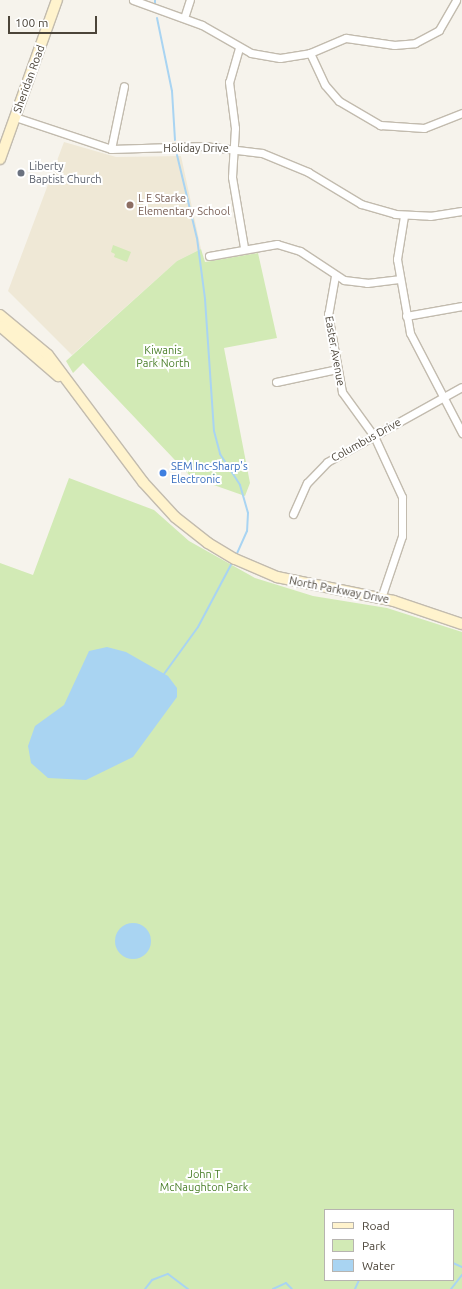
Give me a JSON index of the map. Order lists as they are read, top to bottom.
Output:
{
  "streets": {
    "main road": ["Sheridan Road", "North Parkway Drive"],
    "street": ["Holiday Drive", "Easter Avenue", "Columbus Drive"]
  },
  "crossings": [
    ["Sheridan Road", "Holiday Drive"],
    ["Easter Avenue", "Columbus Drive"],
    ["Easter Avenue", "North Parkway Drive"]
  ],
  "parks": ["Kiwanis Park North", "John T McNaughton Park"],
  "places": ["Liberty Baptist Church", "L E Starke Elementary School", "SEM Inc-Sharp's Electronic"],
  "legend": ["Road", "Park", "Water"],
  "scale_bar": "100 m"
}
